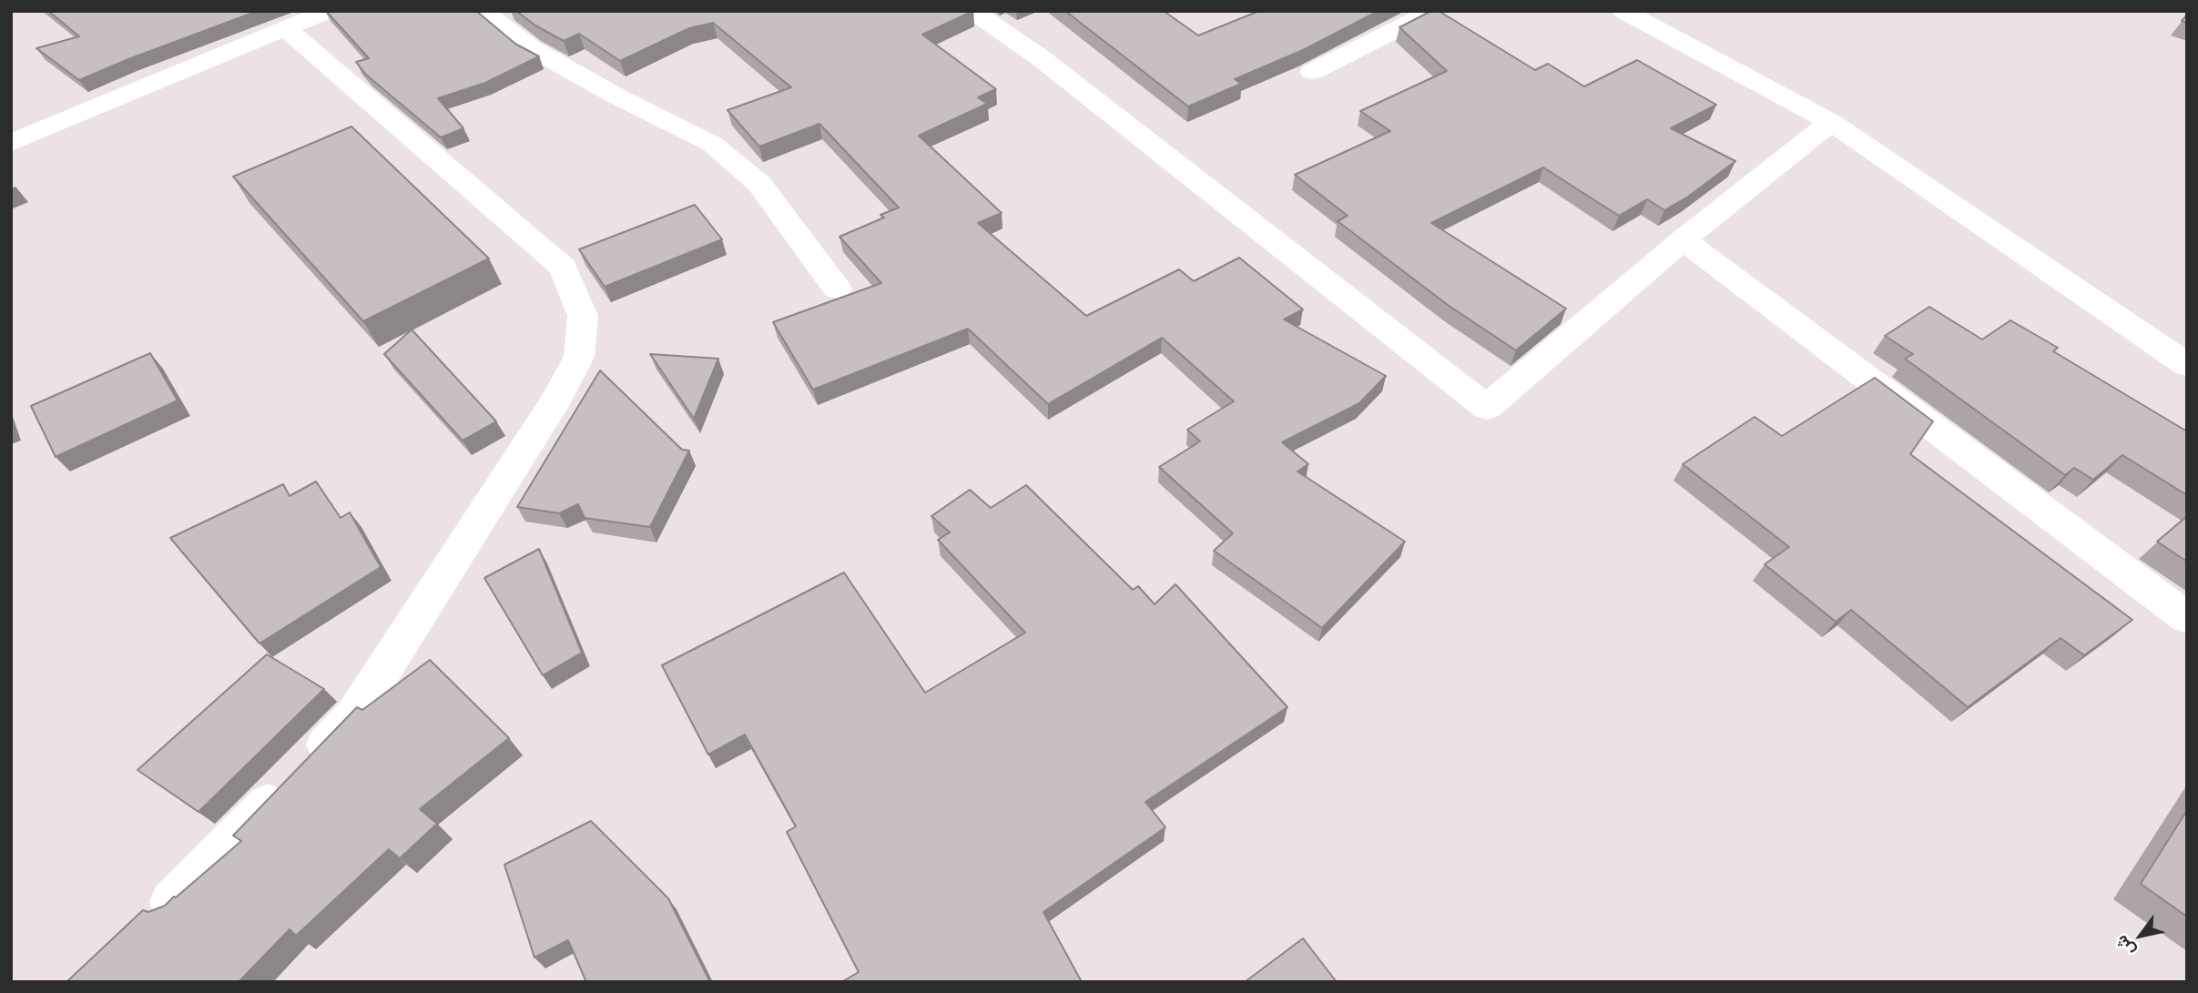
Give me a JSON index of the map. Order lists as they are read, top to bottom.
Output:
{
  "north": "bottom left"
}
